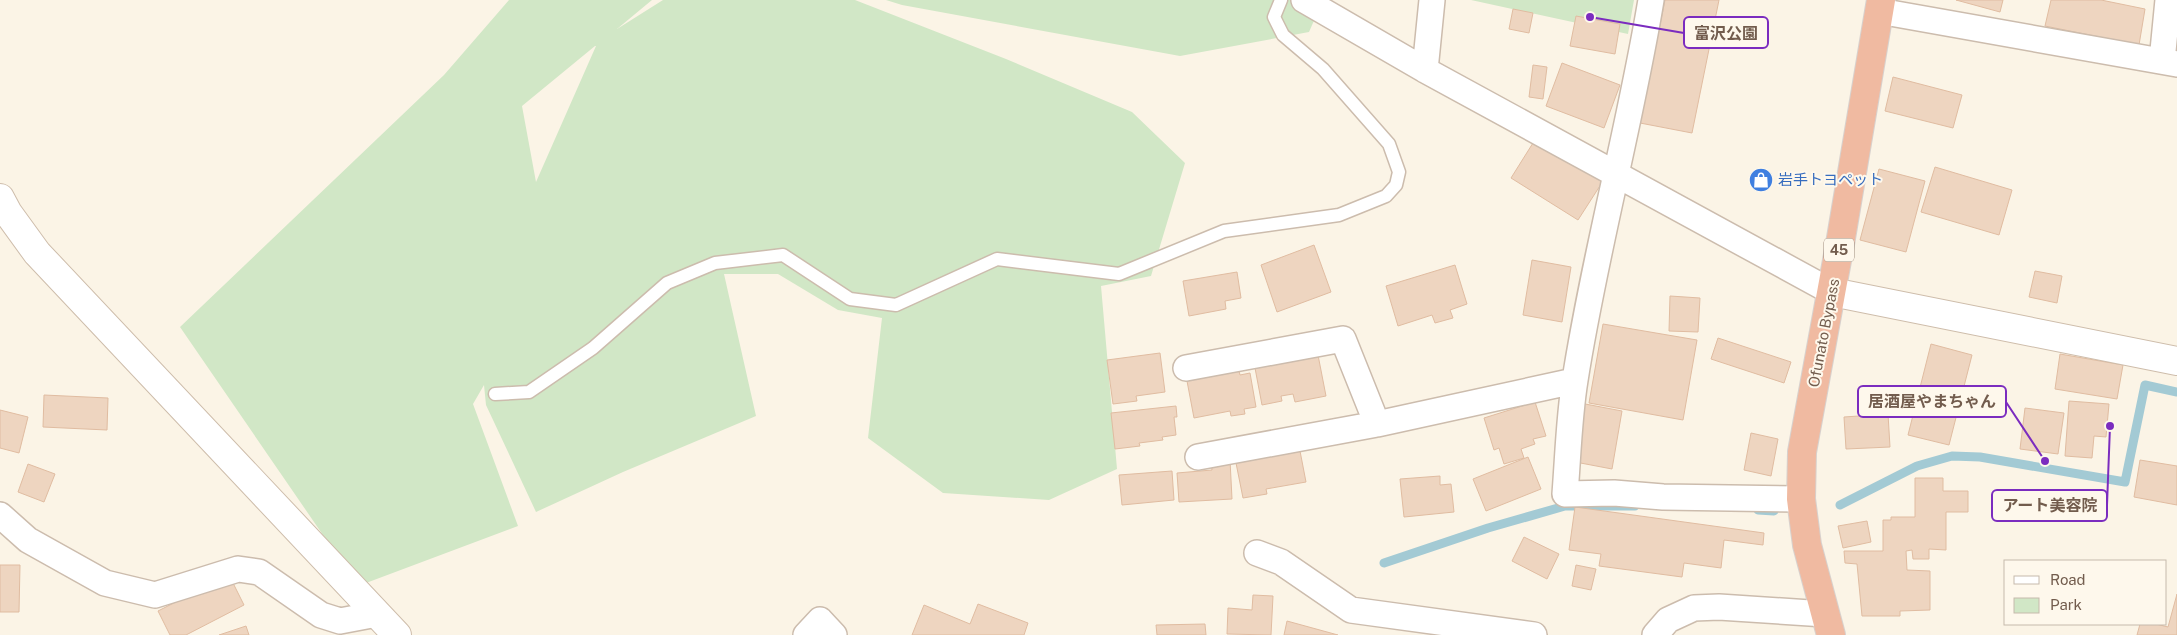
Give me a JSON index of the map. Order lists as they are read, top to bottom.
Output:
{
  "streets": {
    "highway": ["45", "Ofunato Bypass"]
  },
  "places": {
    "other": ["富沢公園", "アート美容院", "居酒屋やまちゃん"],
    "shop": ["岩手トヨペット"]
  },
  "legend": ["Road", "Park"]
}
